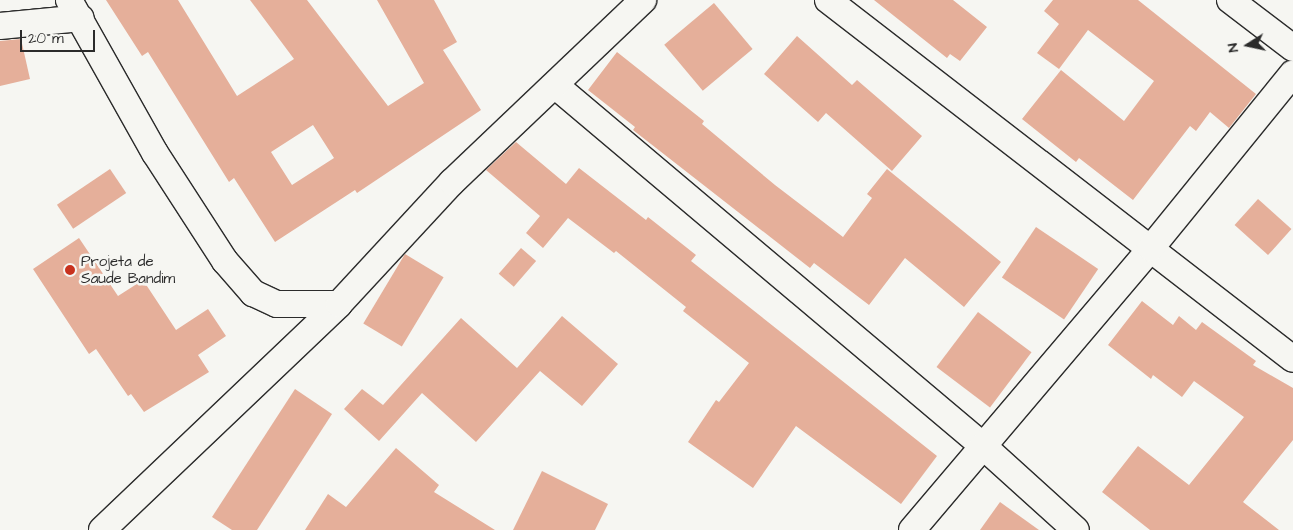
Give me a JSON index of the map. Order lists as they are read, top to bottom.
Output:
{
  "places": ["Projeta de Saude Bandim"],
  "scale_bar": "20 m",
  "north": "left"
}
